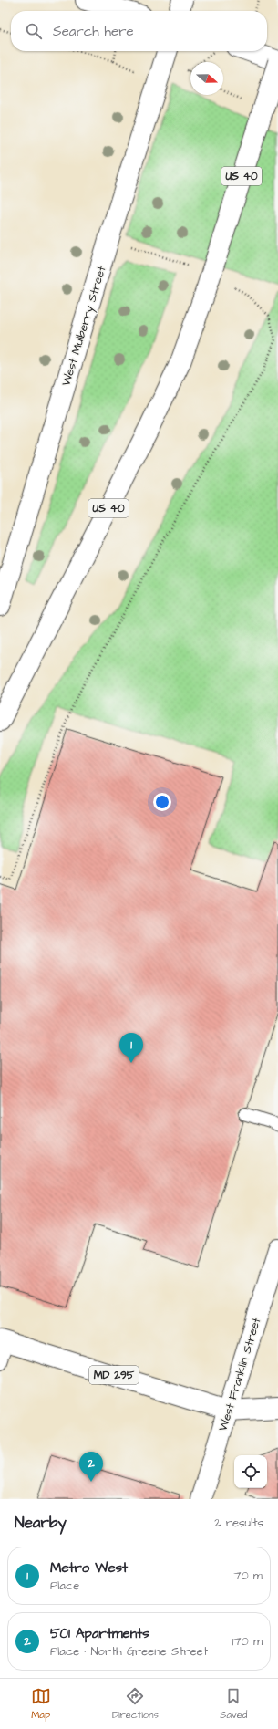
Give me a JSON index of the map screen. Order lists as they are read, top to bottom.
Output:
{
  "streets": {
    "main road": [
      "US 40",
      "West Mulberry Street",
      "West Franklin Street",
      "MD 295"
    ]
  },
  "crossings": [
    ["West Franklin Street", "MD 295"]
  ],
  "north": "right",
  "page": {
    "search": "Search here",
    "pins": ["1", "2"],
    "heading": ["Nearby", "2 results"],
    "list": [
      {
        "mark": "1",
        "name": "Metro West",
        "note": "Place",
        "value": "70 m"
      },
      {
        "mark": "2",
        "name": "501 Apartments",
        "note": "Place · North Greene Street",
        "value": "170 m"
      }
    ],
    "nav": ["Map", "Directions", "Saved"]
  }
}
